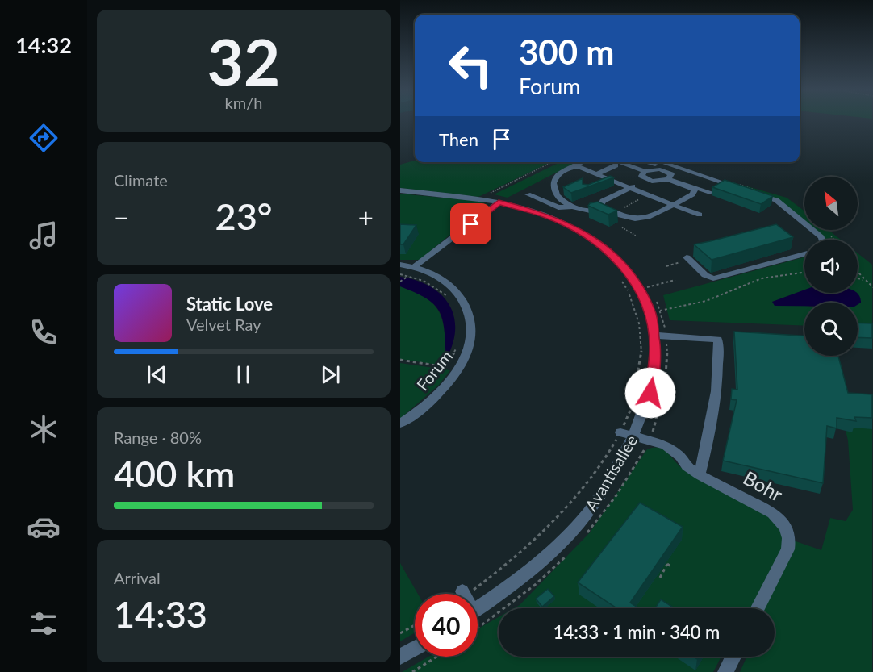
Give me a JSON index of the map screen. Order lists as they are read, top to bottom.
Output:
{
  "streets": {
    "street": ["Forum", "Avantisallee", "Bohr"]
  },
  "crossings": [
    ["Avantisallee", "Bohr"]
  ],
  "north": "top left",
  "page": {
    "tabs": "14:32",
    "tile": [
      ["32", "km/h"],
      "Climate",
      ["Range · 80%", "400 km"],
      ["Arrival", "14:33"]
    ],
    "turn": ["300 m", "Forum"],
    "then": "Then",
    "heat": ["−", "23°", "+"],
    "song": ["Static Love", "Velvet Ray"],
    "limit": "40",
    "trip": "14:33 · 1 min · 340 m"
  }
}
